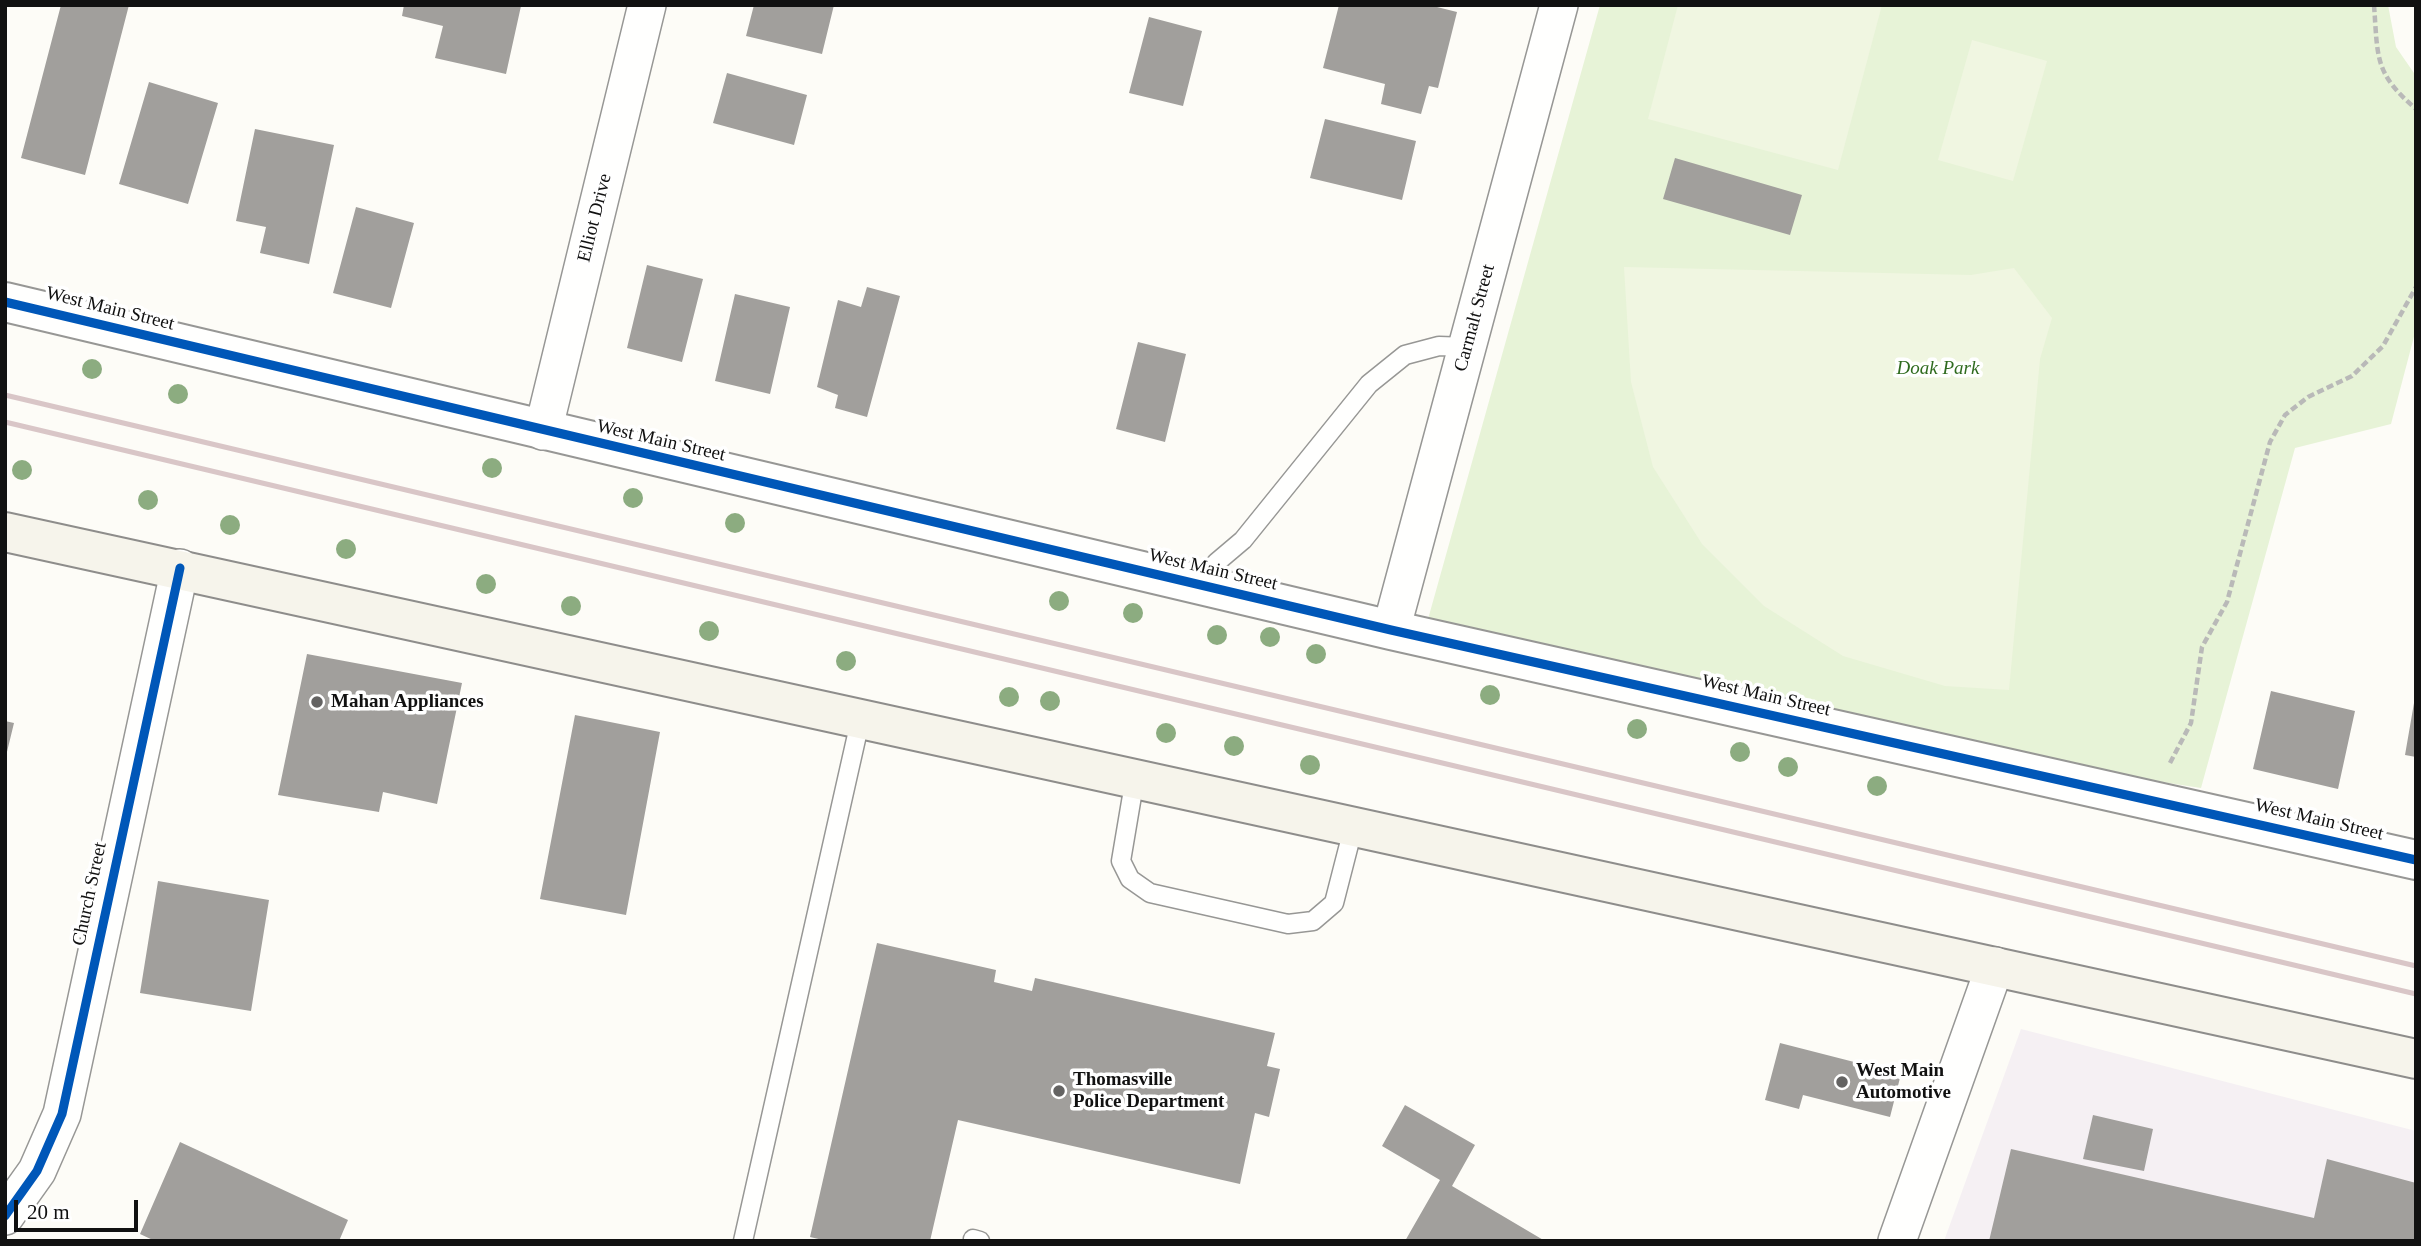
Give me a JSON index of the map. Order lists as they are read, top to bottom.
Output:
{
  "streets": {
    "street": [
      "Elliot Drive",
      "West Main Street",
      "Carmalt Street",
      "Church Street"
    ]
  },
  "crossings": [
    ["Elliot Drive", "West Main Street"],
    ["West Main Street", "Carmalt Street"]
  ],
  "parks": ["Doak Park"],
  "places": ["Mahan Appliances", "West Main Automotive", "Thomasville Police Department"],
  "scale_bar": "20 m"
}
